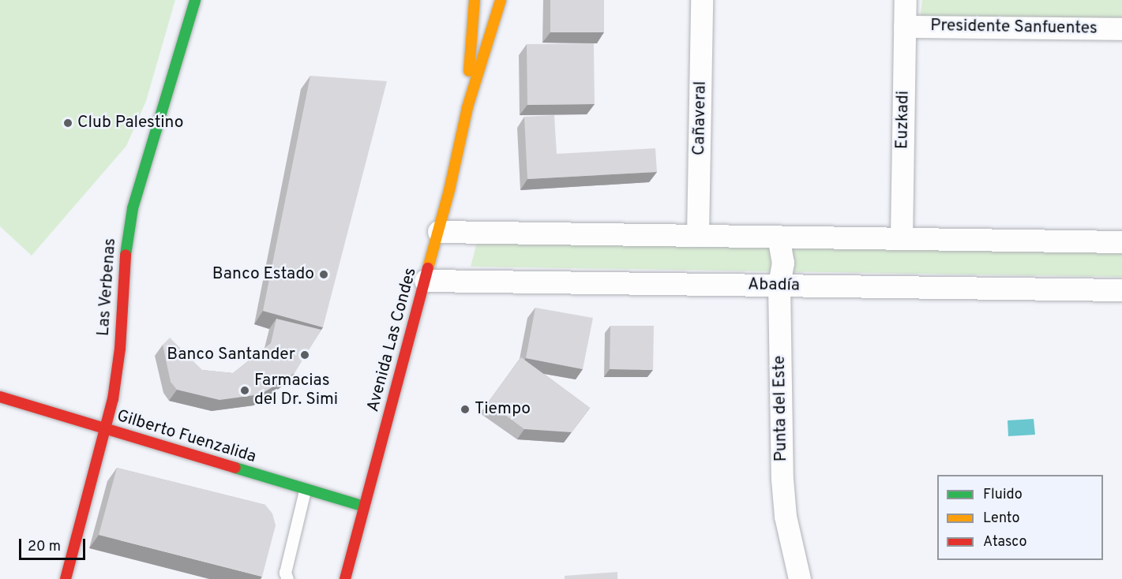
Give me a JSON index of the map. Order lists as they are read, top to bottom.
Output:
{
  "streets": {
    "street": [
      "Presidente Sanfuentes",
      "Cañaveral",
      "Euzkadi",
      "Abadía",
      "Las Verbenas",
      "Avenida Las Condes",
      "Punta del Este",
      "Gilberto Fuenzalida"
    ]
  },
  "crossings": [
    ["Presidente Sanfuentes", "Euzkadi"],
    ["Abadía", "Avenida Las Condes"],
    ["Abadía", "Punta del Este"],
    ["Las Verbenas", "Gilberto Fuenzalida"],
    ["Avenida Las Condes", "Gilberto Fuenzalida"]
  ],
  "places": [
    "Club Palestino",
    "Banco Estado",
    "Banco Santander",
    "Farmacias del Dr. Simi",
    "Tiempo"
  ],
  "legend": ["Fluido", "Lento", "Atasco"],
  "scale_bar": "20 m"
}
